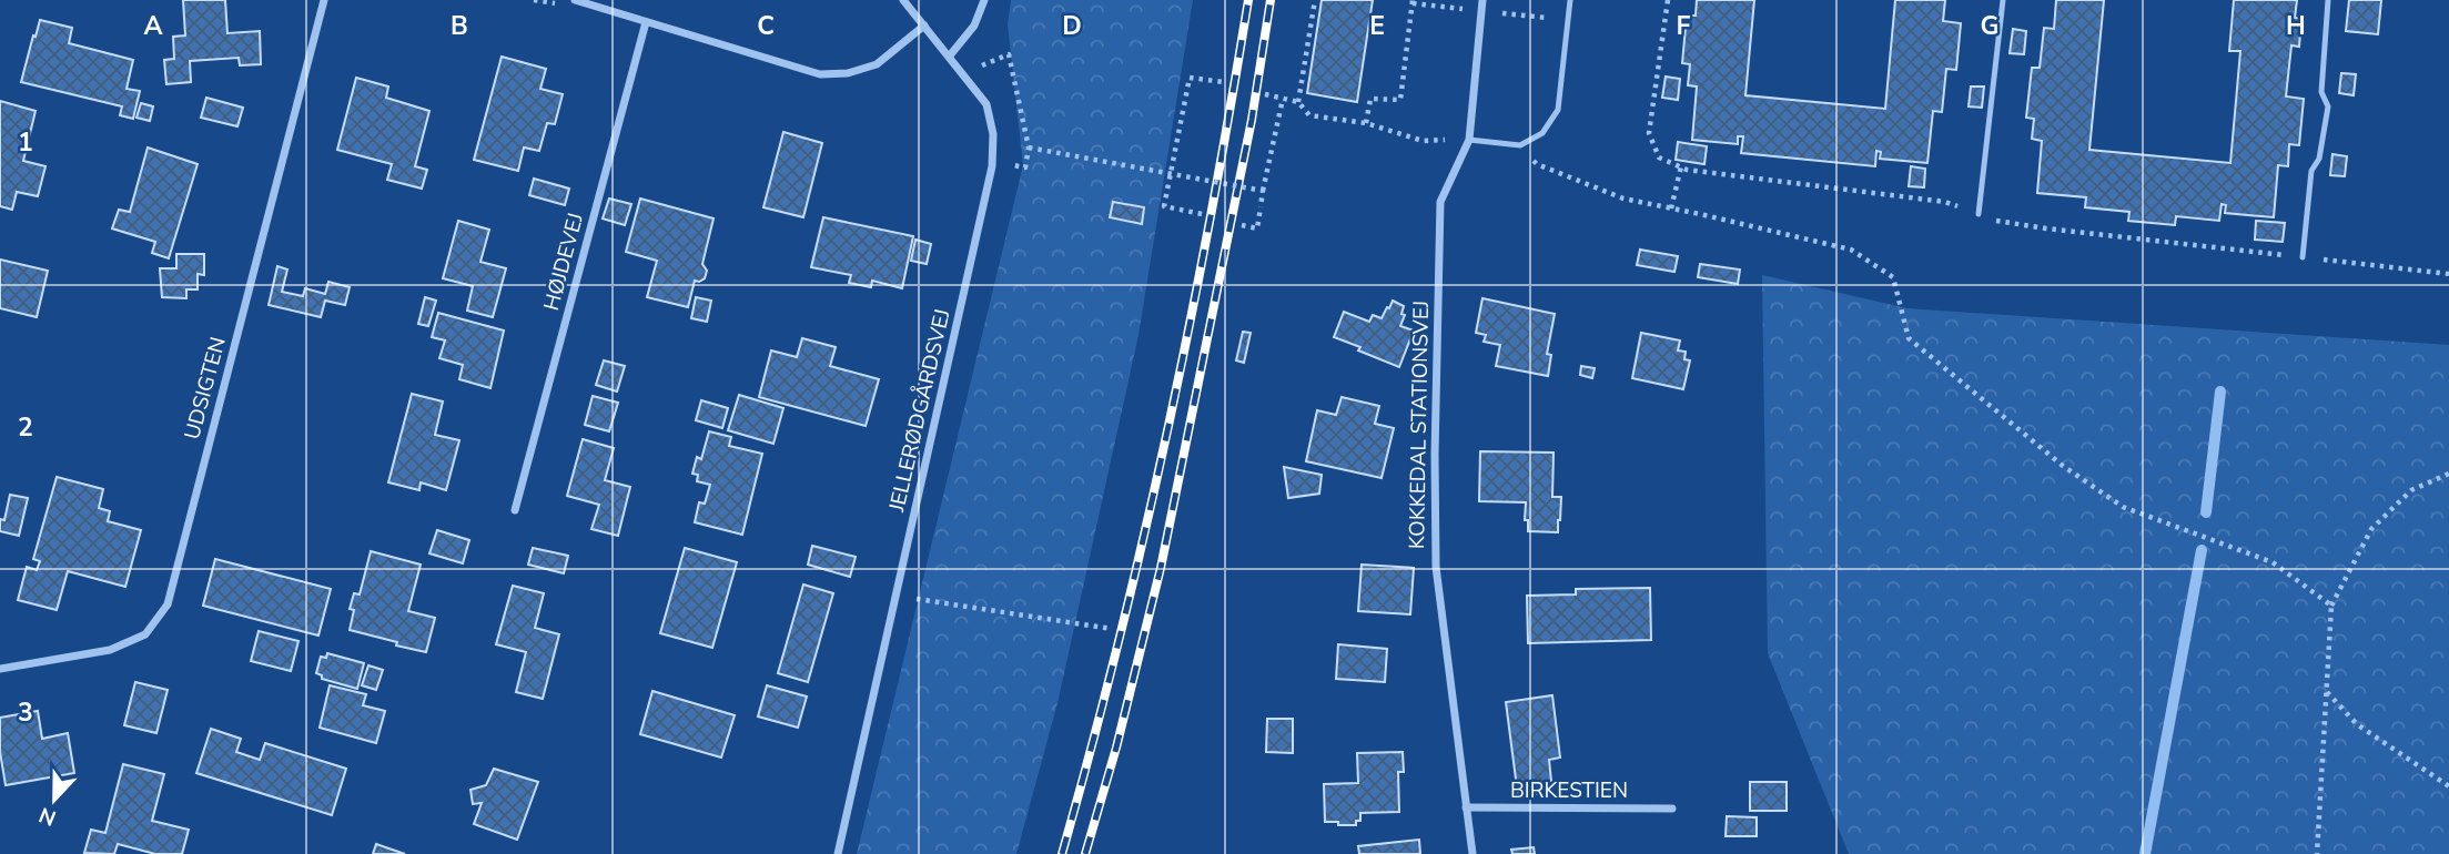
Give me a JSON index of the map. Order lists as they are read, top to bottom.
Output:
{
  "streets": {
    "street": [
      "HØJDEVEJ",
      "UDSIGTEN",
      "JELLERØDGÅRDSVEJ",
      "KOKKEDAL STATIONSVEJ",
      "BIRKESTIEN"
    ]
  },
  "crossings": [
    ["KOKKEDAL STATIONSVEJ", "BIRKESTIEN"]
  ],
  "north": "bottom",
  "grid": {
    "columns": [
      "A",
      "B",
      "C",
      "D",
      "E",
      "F",
      "G",
      "H"
    ],
    "rows": ["1", "2", "3"]
  }
}
